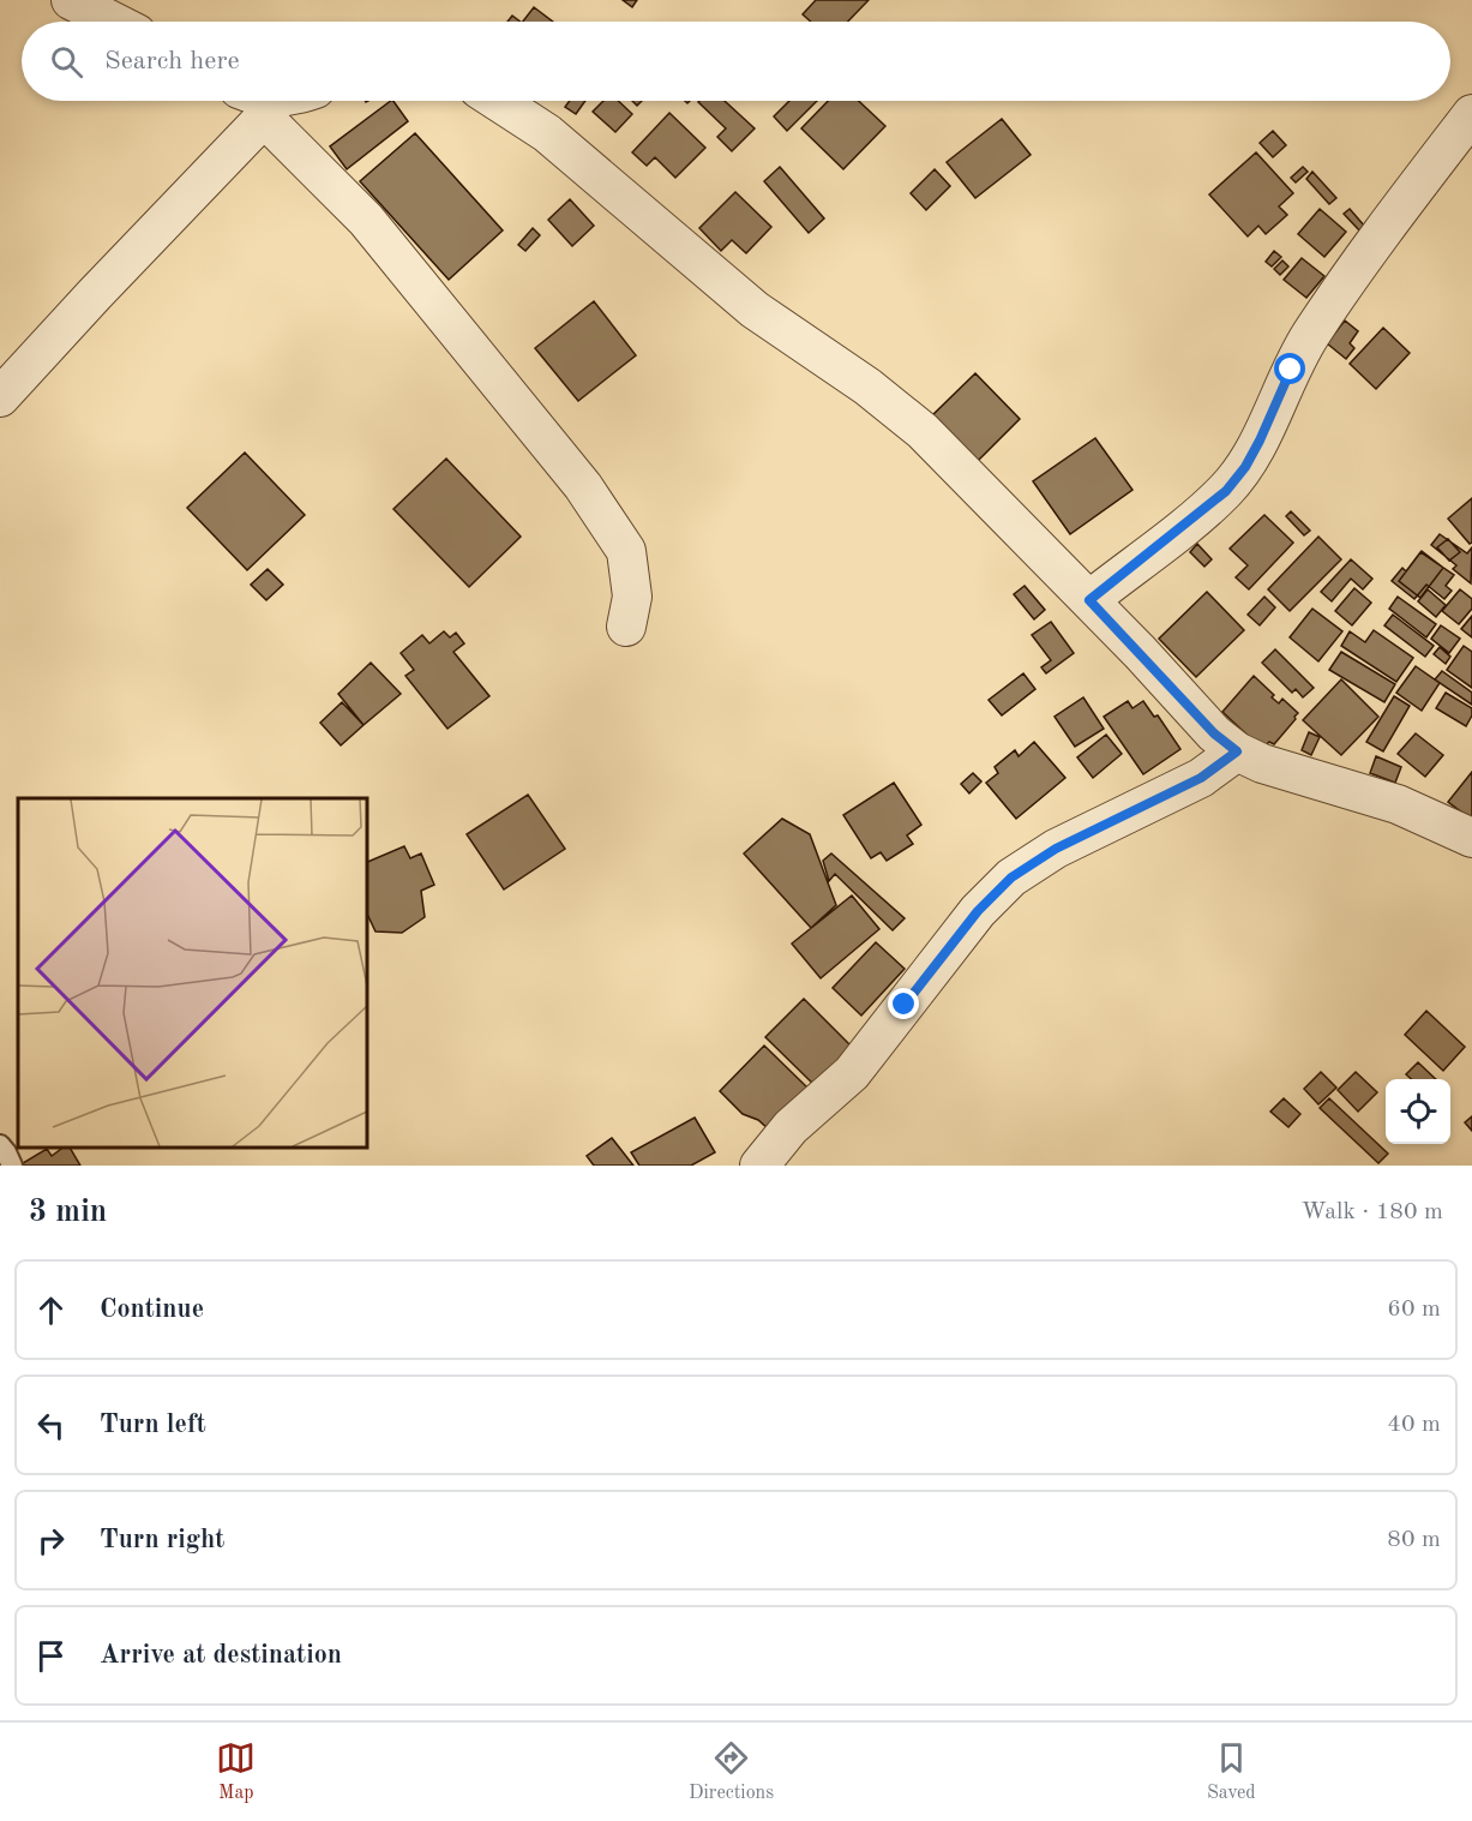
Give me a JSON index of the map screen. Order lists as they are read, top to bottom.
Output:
{
  "page": {
    "search": "Search here",
    "heading": ["3 min", "Walk · 180 m"],
    "list": [
      ["Continue", "60 m"],
      ["Turn left", "40 m"],
      ["Turn right", "80 m"],
      "Arrive at destination"
    ],
    "nav": ["Map", "Directions", "Saved"]
  }
}
